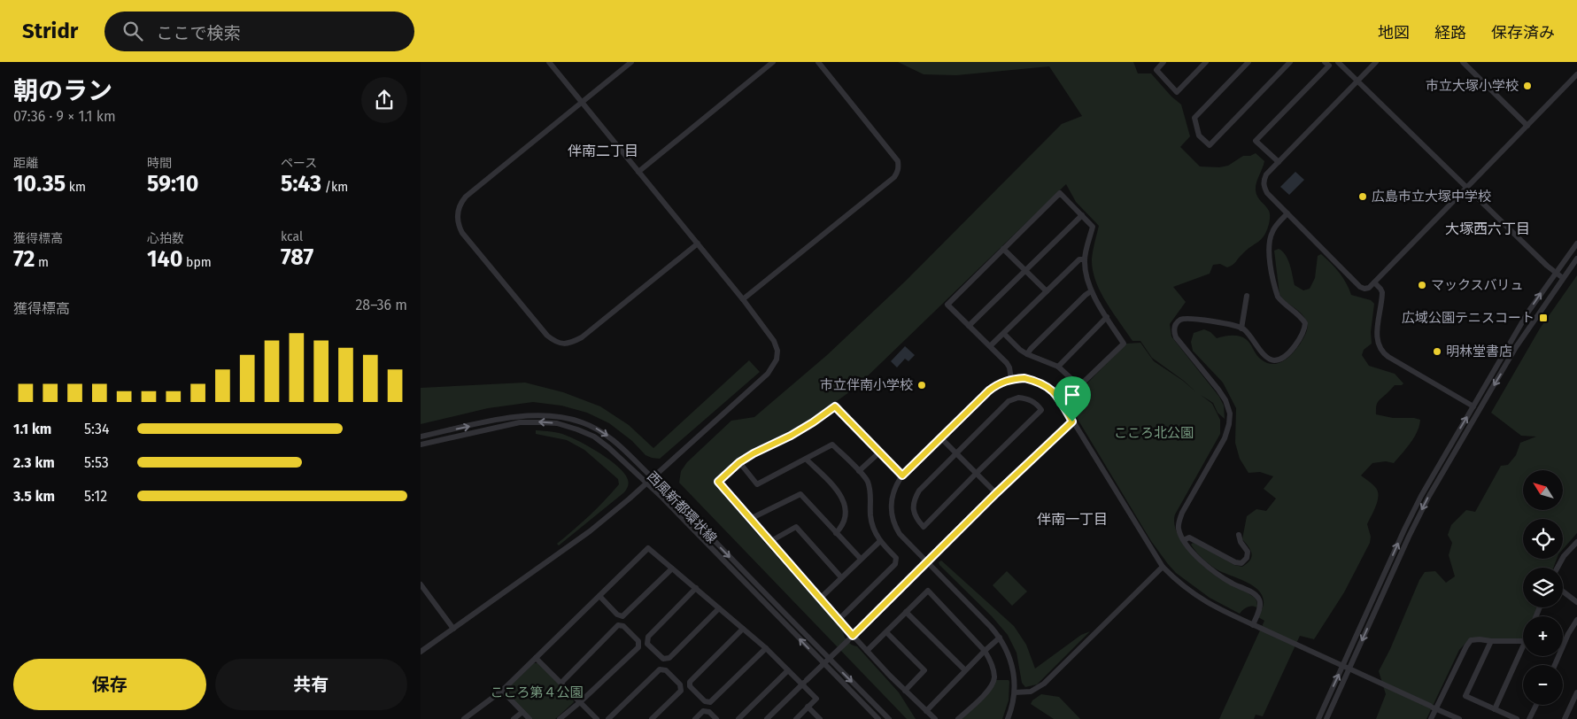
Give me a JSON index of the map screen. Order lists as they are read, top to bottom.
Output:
{
  "streets": {
    "street": ["西風新都環状線"]
  },
  "districts": ["伴南二丁目", "大塚西六丁目", "伴南一丁目"],
  "parks": ["こころ北公園", "こころ第４公園"],
  "places": {
    "other": [
      "市立大塚小学校",
      "広島市立大塚中学校",
      "マックスバリュ",
      "明林堂書店",
      "市立伴南小学校"
    ],
    "transit": ["広域公園テニスコート"]
  },
  "north": "top left",
  "page": {
    "header": "Stridr",
    "search": "ここで検索",
    "nav": ["地図", "経路", "保存済み"],
    "heading": ["朝のラン", "07:36 · 9 × 1.1 km"],
    "stats": [
      ["距離", "10.35 km"],
      ["時間", "59:10"],
      ["ペース", "5:43 /km"],
      ["獲得標高", "72 m"],
      ["心拍数", "140 bpm"],
      ["kcal", "787"]
    ],
    "chart": ["獲得標高", "28–36 m"],
    "list": [
      {
        "name": "1.1 km",
        "note": "5:34"
      },
      {
        "name": "2.3 km",
        "note": "5:53"
      },
      {
        "name": "3.5 km",
        "note": "5:12"
      }
    ],
    "map_buttons": ["+", "−"],
    "buttons": ["保存", "共有"]
  }
}
